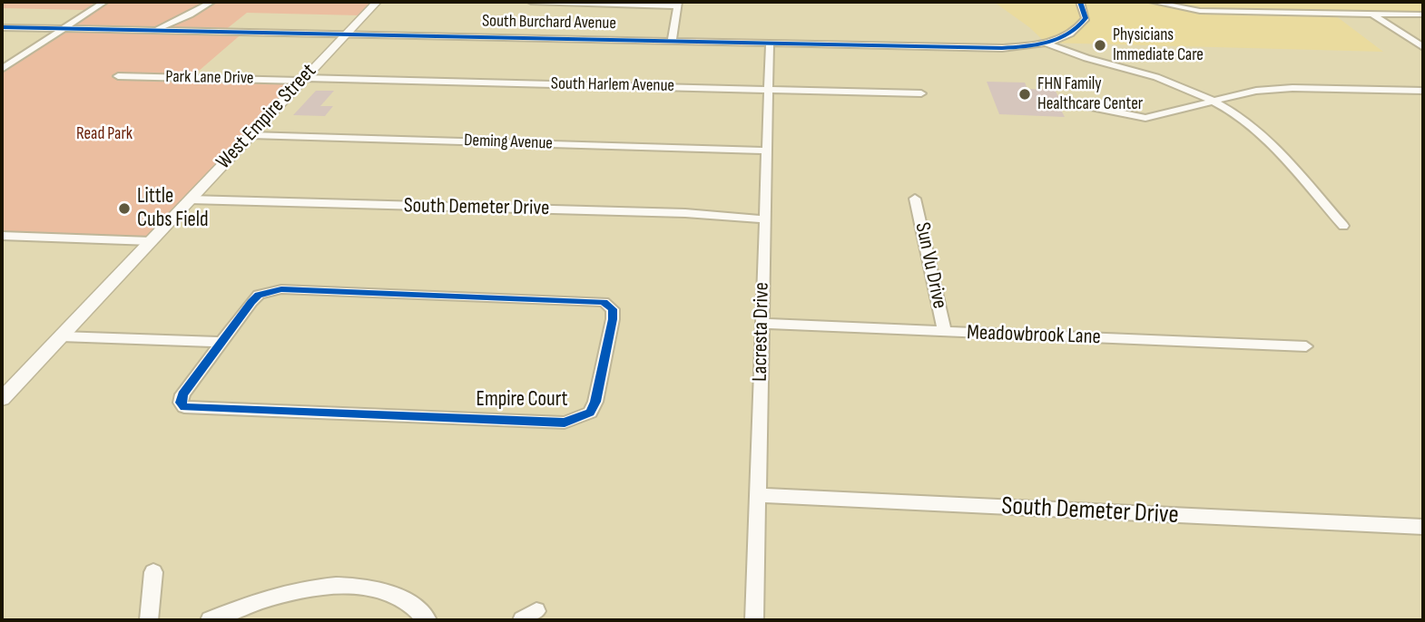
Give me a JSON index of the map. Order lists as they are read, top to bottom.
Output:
{
  "streets": {
    "main road": ["West Empire Street"],
    "street": [
      "South Burchard Avenue",
      "Park Lane Drive",
      "South Harlem Avenue",
      "Deming Avenue",
      "South Demeter Drive",
      "Sun Vu Drive",
      "Lacresta Drive",
      "Meadowbrook Lane",
      "Empire Court"
    ]
  },
  "crossings": [
    ["South Burchard Avenue", "West Empire Street"],
    ["South Burchard Avenue", "Lacresta Drive"],
    ["Park Lane Drive", "South Harlem Avenue"],
    ["Park Lane Drive", "West Empire Street"],
    ["South Harlem Avenue", "West Empire Street"],
    ["South Harlem Avenue", "Lacresta Drive"],
    ["West Empire Street", "Deming Avenue"],
    ["West Empire Street", "South Demeter Drive"],
    ["Deming Avenue", "Lacresta Drive"],
    ["South Demeter Drive", "Lacresta Drive"],
    ["Sun Vu Drive", "Meadowbrook Lane"],
    ["Lacresta Drive", "Meadowbrook Lane"]
  ],
  "parks": ["Read Park"],
  "places": ["Physicians Immediate Care", "FHN Family Healthcare Center", "Little Cubs Field"]
}
